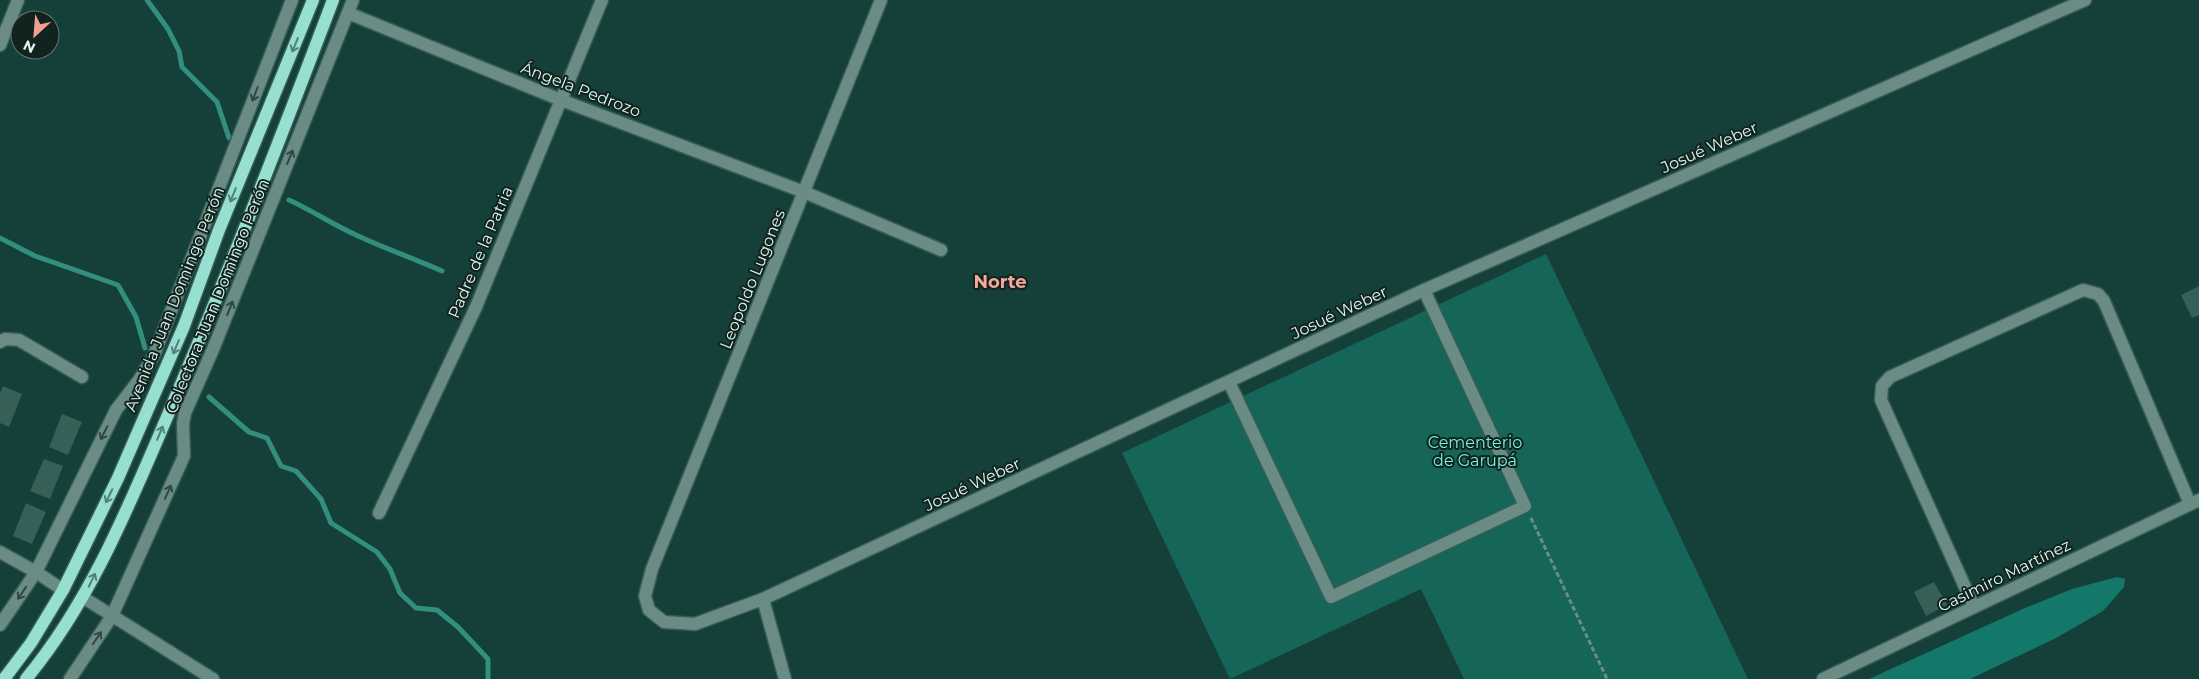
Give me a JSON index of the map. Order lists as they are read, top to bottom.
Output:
{
  "streets": {
    "main road": ["Avenida Juan Domingo Perón"],
    "street": [
      "Ángela Pedrozo",
      "Josué Weber",
      "Padre de la Patria",
      "Leopoldo Lugones",
      "Colectora Juan Domingo Perón",
      "Casimiro Martínez"
    ]
  },
  "crossings": [
    ["Ángela Pedrozo", "Padre de la Patria"],
    ["Ángela Pedrozo", "Leopoldo Lugones"],
    ["Ángela Pedrozo", "Colectora Juan Domingo Perón"],
    ["Josué Weber", "Leopoldo Lugones"]
  ],
  "districts": ["Norte"],
  "parks": ["Cementerio de Garupá"],
  "north": "bottom left"
}
